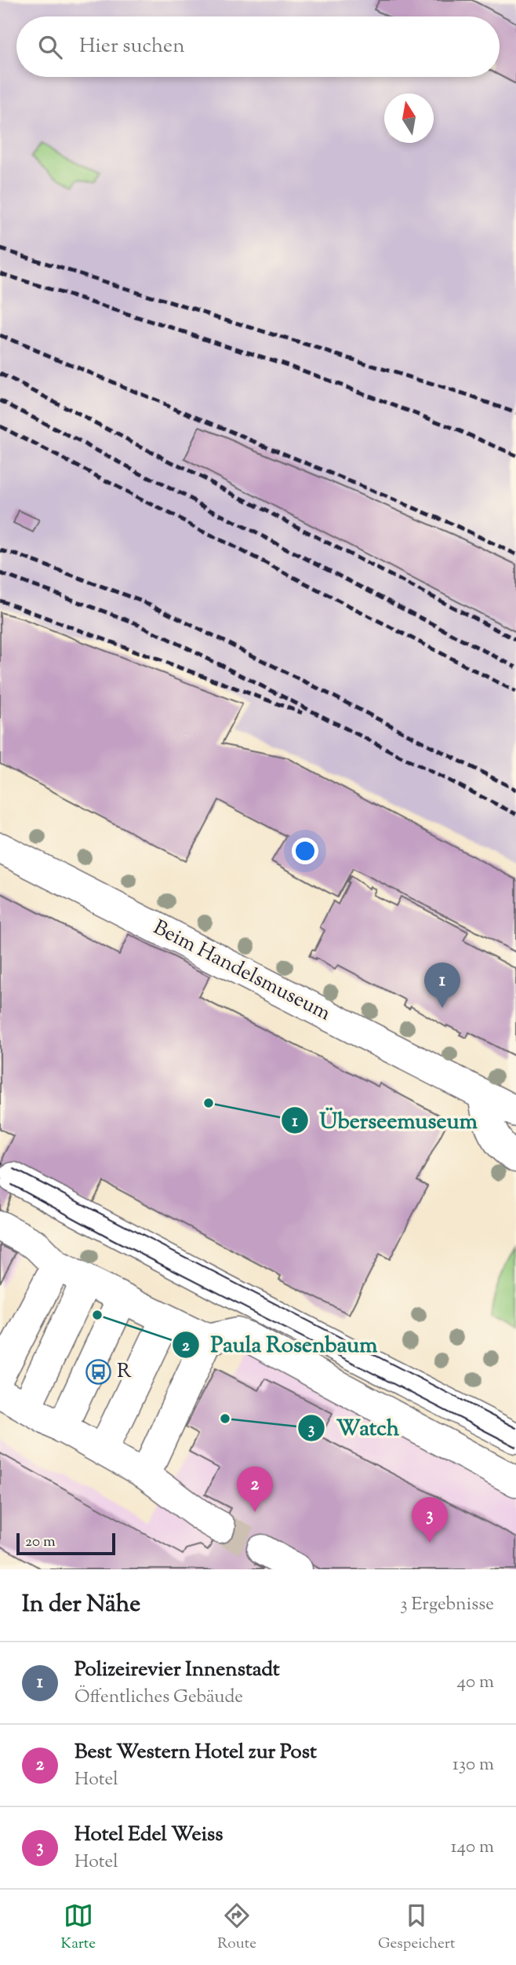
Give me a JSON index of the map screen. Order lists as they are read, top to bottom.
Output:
{
  "streets": {
    "street": ["Beim Handelsmuseum"]
  },
  "places": {
    "other": ["Überseemuseum", "Paula Rosenbaum", "Watch"],
    "bus stop": ["R"]
  },
  "scale_bar": "20 m",
  "north": "top",
  "page": {
    "search": "Hier suchen",
    "pins": ["1", "2", "3"],
    "scale": "20 m",
    "heading": ["In der Nähe", "3 Ergebnisse"],
    "list": [
      {
        "mark": "1",
        "name": "Polizeirevier Innenstadt",
        "note": "Öffentliches Gebäude",
        "value": "40 m"
      },
      {
        "mark": "2",
        "name": "Best Western Hotel zur Post",
        "note": "Hotel",
        "value": "130 m"
      },
      {
        "mark": "3",
        "name": "Hotel Edel Weiss",
        "note": "Hotel",
        "value": "140 m"
      }
    ],
    "nav": ["Karte", "Route", "Gespeichert"]
  }
}
